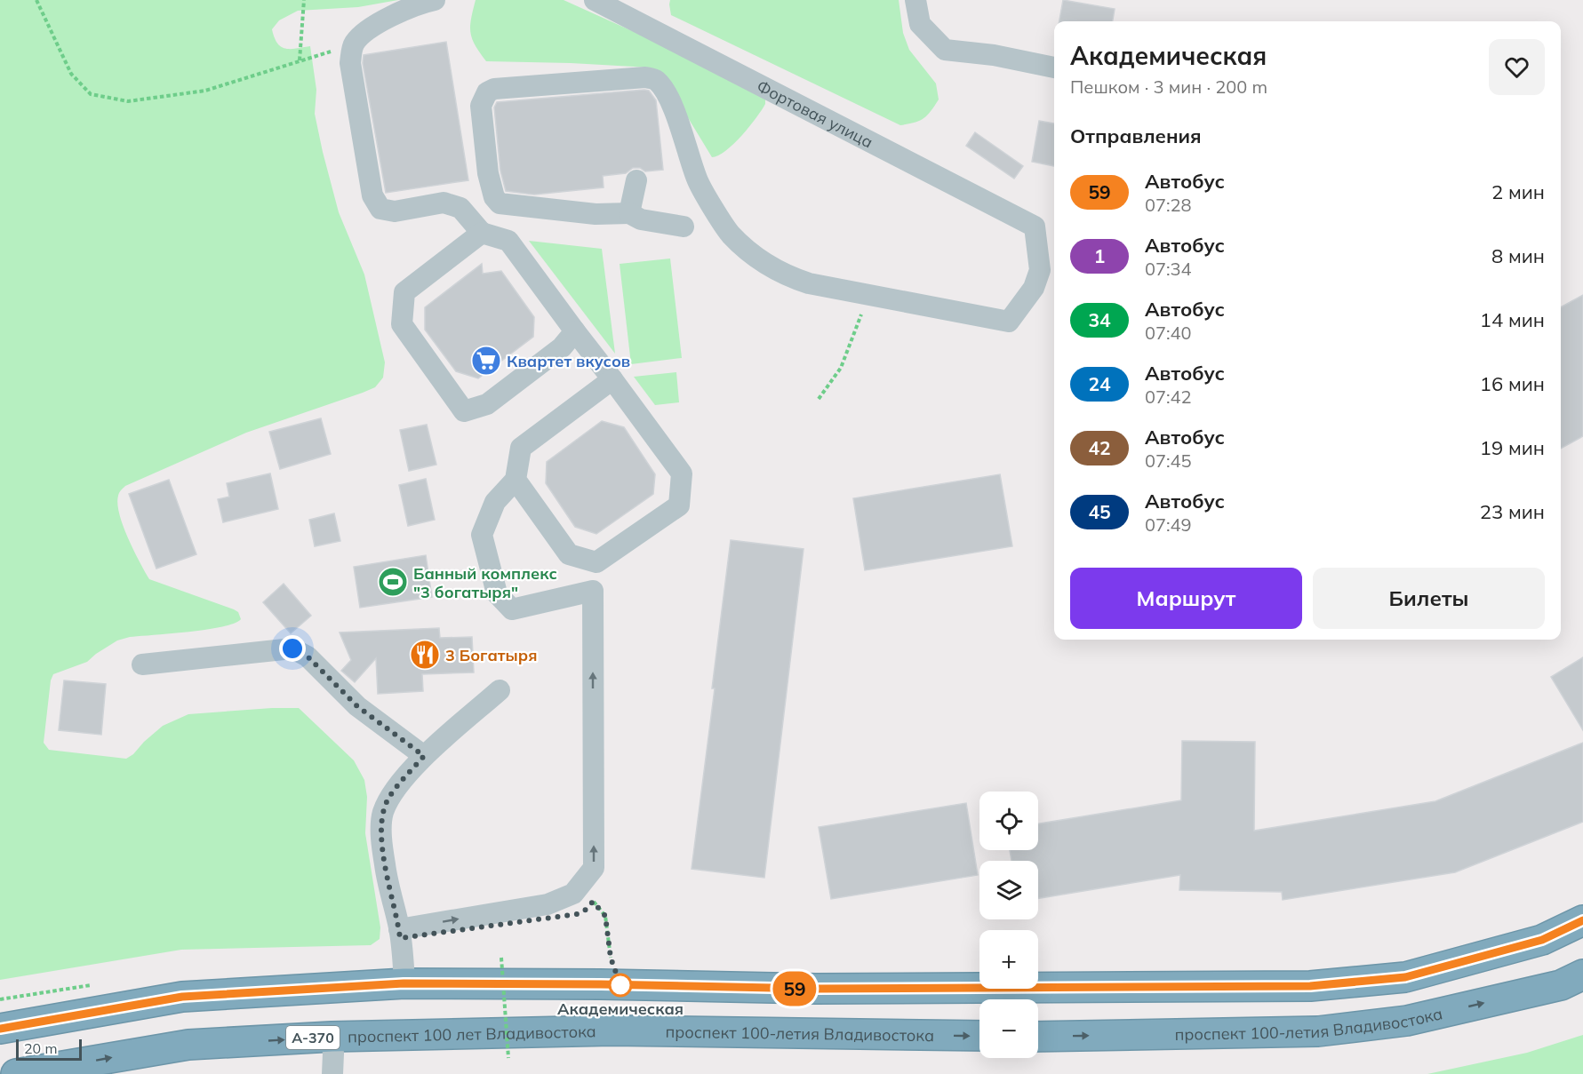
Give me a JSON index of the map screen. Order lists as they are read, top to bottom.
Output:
{
  "streets": {
    "highway": ["проспект 100-летия Владивостока", "проспект 100 лет Владивостока", "А-370"],
    "street": ["Фортовая улица"]
  },
  "crossings": [
    ["проспект 100-летия Владивостока", "проспект 100 лет Владивостока"]
  ],
  "places": {
    "supermarket": ["Квартет вкусов"],
    "sports": ["Банный комплекс \"3 богатыря\""],
    "restaurant": ["3 Богатыря"],
    "other": ["Академическая"]
  },
  "lines": ["bus line 59"],
  "scale_bar": "20 m",
  "page": {
    "on_map": "59",
    "heading": [
      ["Академическая", "Пешком · 3 мин · 200 m"],
      "Отправления"
    ],
    "list": [
      {
        "mark": "59",
        "name": "Автобус",
        "note": "07:28",
        "value": "2 мин"
      },
      {
        "mark": "1",
        "name": "Автобус",
        "note": "07:34",
        "value": "8 мин"
      },
      {
        "mark": "34",
        "name": "Автобус",
        "note": "07:40",
        "value": "14 мин"
      },
      {
        "mark": "24",
        "name": "Автобус",
        "note": "07:42",
        "value": "16 мин"
      },
      {
        "mark": "42",
        "name": "Автобус",
        "note": "07:45",
        "value": "19 мин"
      },
      {
        "mark": "45",
        "name": "Автобус",
        "note": "07:49",
        "value": "23 мин"
      }
    ],
    "buttons": ["Маршрут", "Билеты"],
    "map_buttons": ["+", "−"],
    "scale": "20 m"
  }
}
